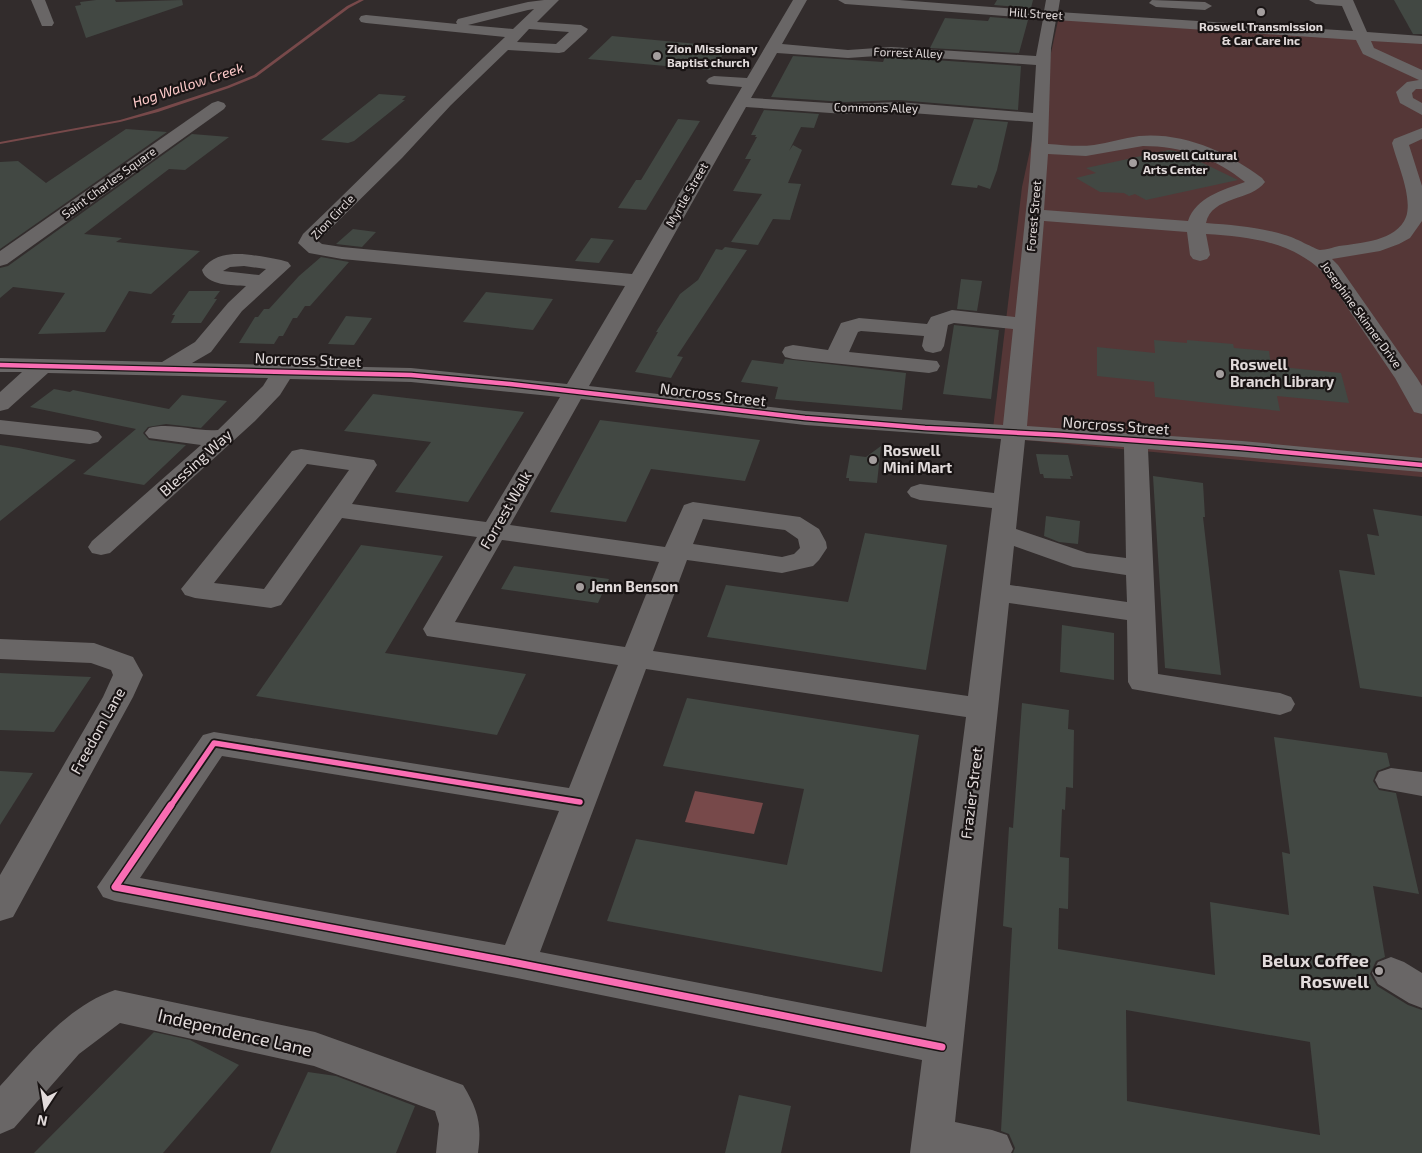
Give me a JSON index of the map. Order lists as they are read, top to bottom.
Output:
{
  "streets": {
    "street": [
      "Hill Street",
      "Forrest Alley",
      "Commons Alley",
      "Saint Charles Square",
      "Myrtle Street",
      "Forest Street",
      "Zion Circle",
      "Josephine Skinner Drive",
      "Norcross Street",
      "Blessing Way",
      "Forrest Walk",
      "Freedom Lane",
      "Frazier Street",
      "Independence Lane"
    ]
  },
  "crossings": [
    ["Hill Street", "Forest Street"],
    ["Forrest Alley", "Myrtle Street"],
    ["Forrest Alley", "Forest Street"],
    ["Commons Alley", "Myrtle Street"],
    ["Commons Alley", "Forest Street"],
    ["Myrtle Street", "Zion Circle"],
    ["Myrtle Street", "Norcross Street"],
    ["Myrtle Street", "Forrest Walk"],
    ["Forest Street", "Josephine Skinner Drive"],
    ["Forest Street", "Norcross Street"],
    ["Forest Street", "Frazier Street"],
    ["Norcross Street", "Blessing Way"],
    ["Norcross Street", "Forrest Walk"],
    ["Norcross Street", "Frazier Street"]
  ],
  "water": ["Hog Wallow Creek"],
  "places": [
    "Roswell Transmission & Car Care Inc",
    "Zion Missionary Baptist church",
    "Roswell Cultural Arts Center",
    "Roswell Branch Library",
    "Roswell Mini Mart",
    "Jenn Benson",
    "Belux Coffee Roswell"
  ],
  "north": "bottom"
}
